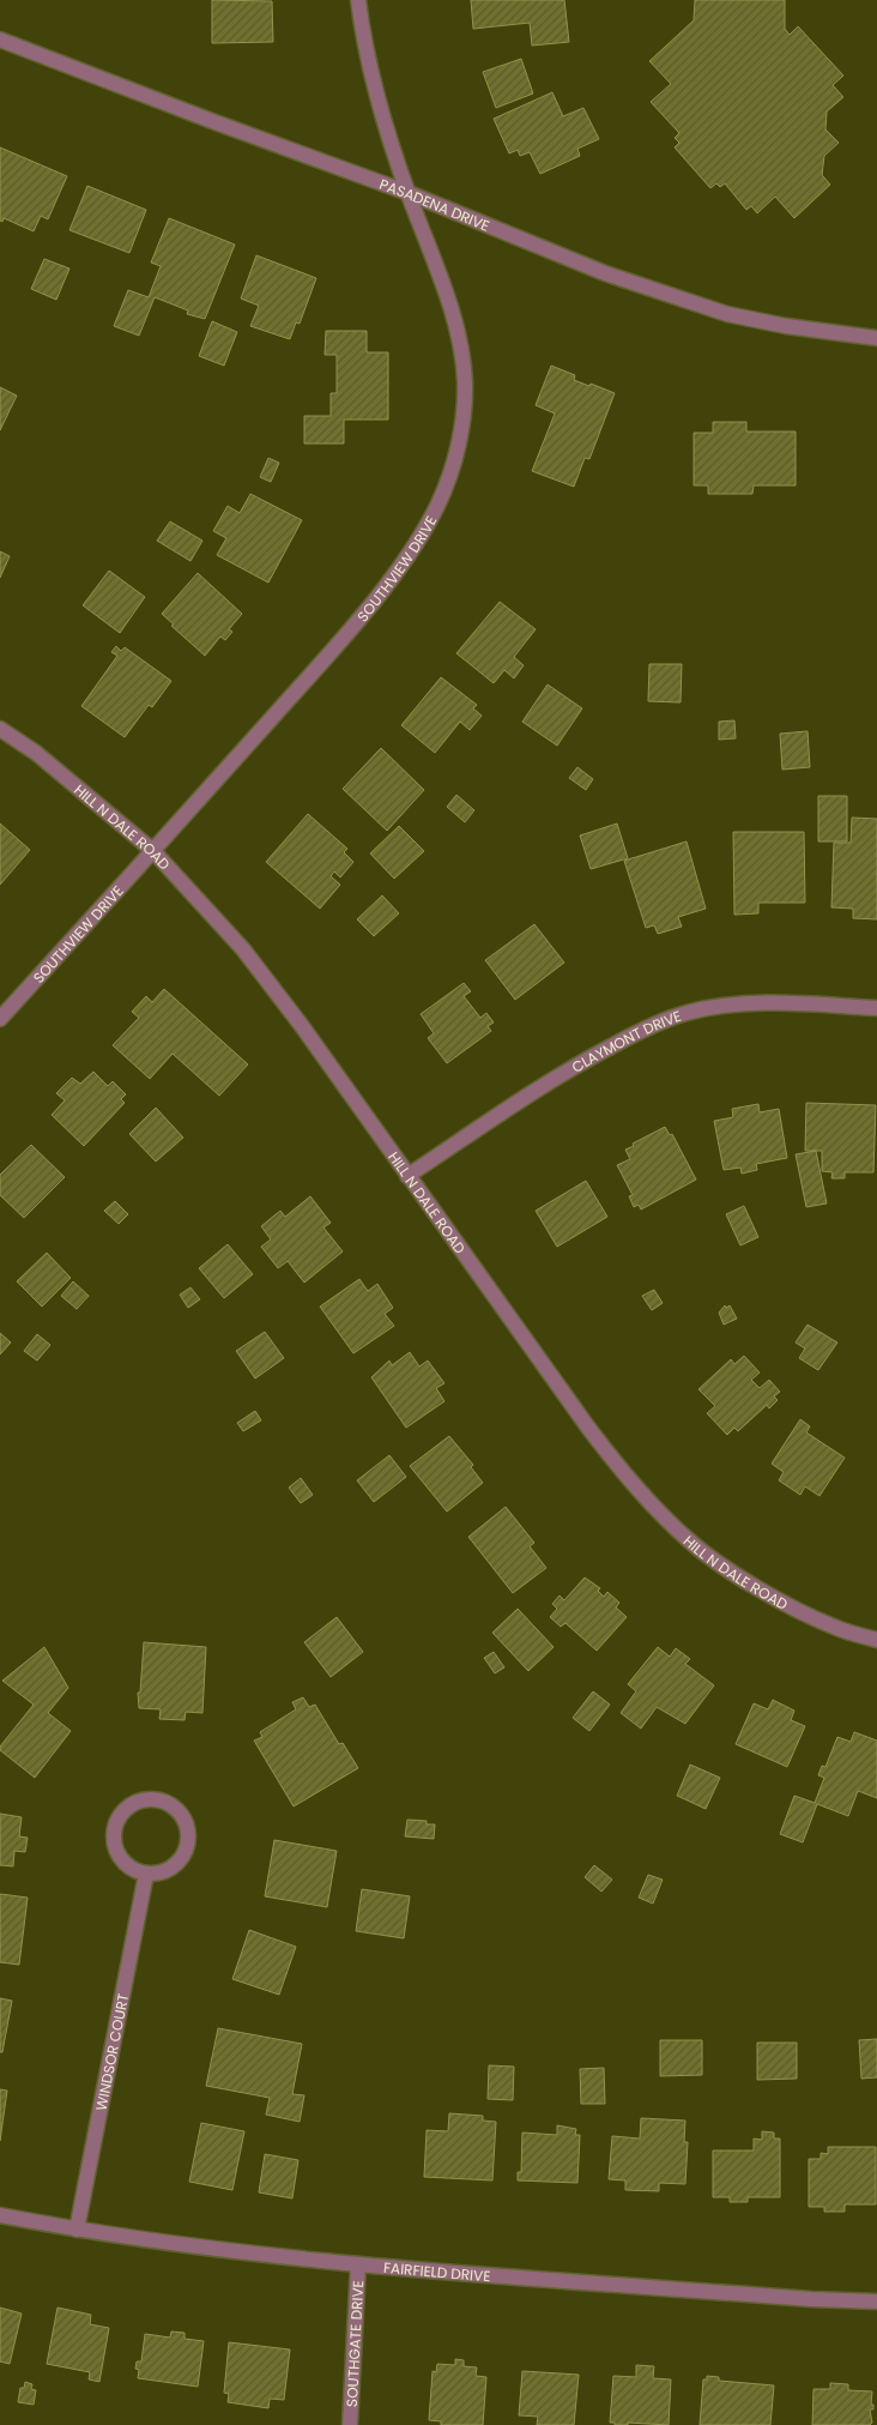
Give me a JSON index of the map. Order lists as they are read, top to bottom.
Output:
{
  "streets": {
    "street": [
      "PASADENA DRIVE",
      "SOUTHVIEW DRIVE",
      "HILL N DALE ROAD",
      "CLAYMONT DRIVE",
      "WINDSOR COURT",
      "FAIRFIELD DRIVE",
      "SOUTHGATE DRIVE"
    ]
  },
  "crossings": [
    ["PASADENA DRIVE", "SOUTHVIEW DRIVE"],
    ["SOUTHVIEW DRIVE", "HILL N DALE ROAD"],
    ["HILL N DALE ROAD", "CLAYMONT DRIVE"],
    ["WINDSOR COURT", "FAIRFIELD DRIVE"],
    ["FAIRFIELD DRIVE", "SOUTHGATE DRIVE"]
  ]
}
